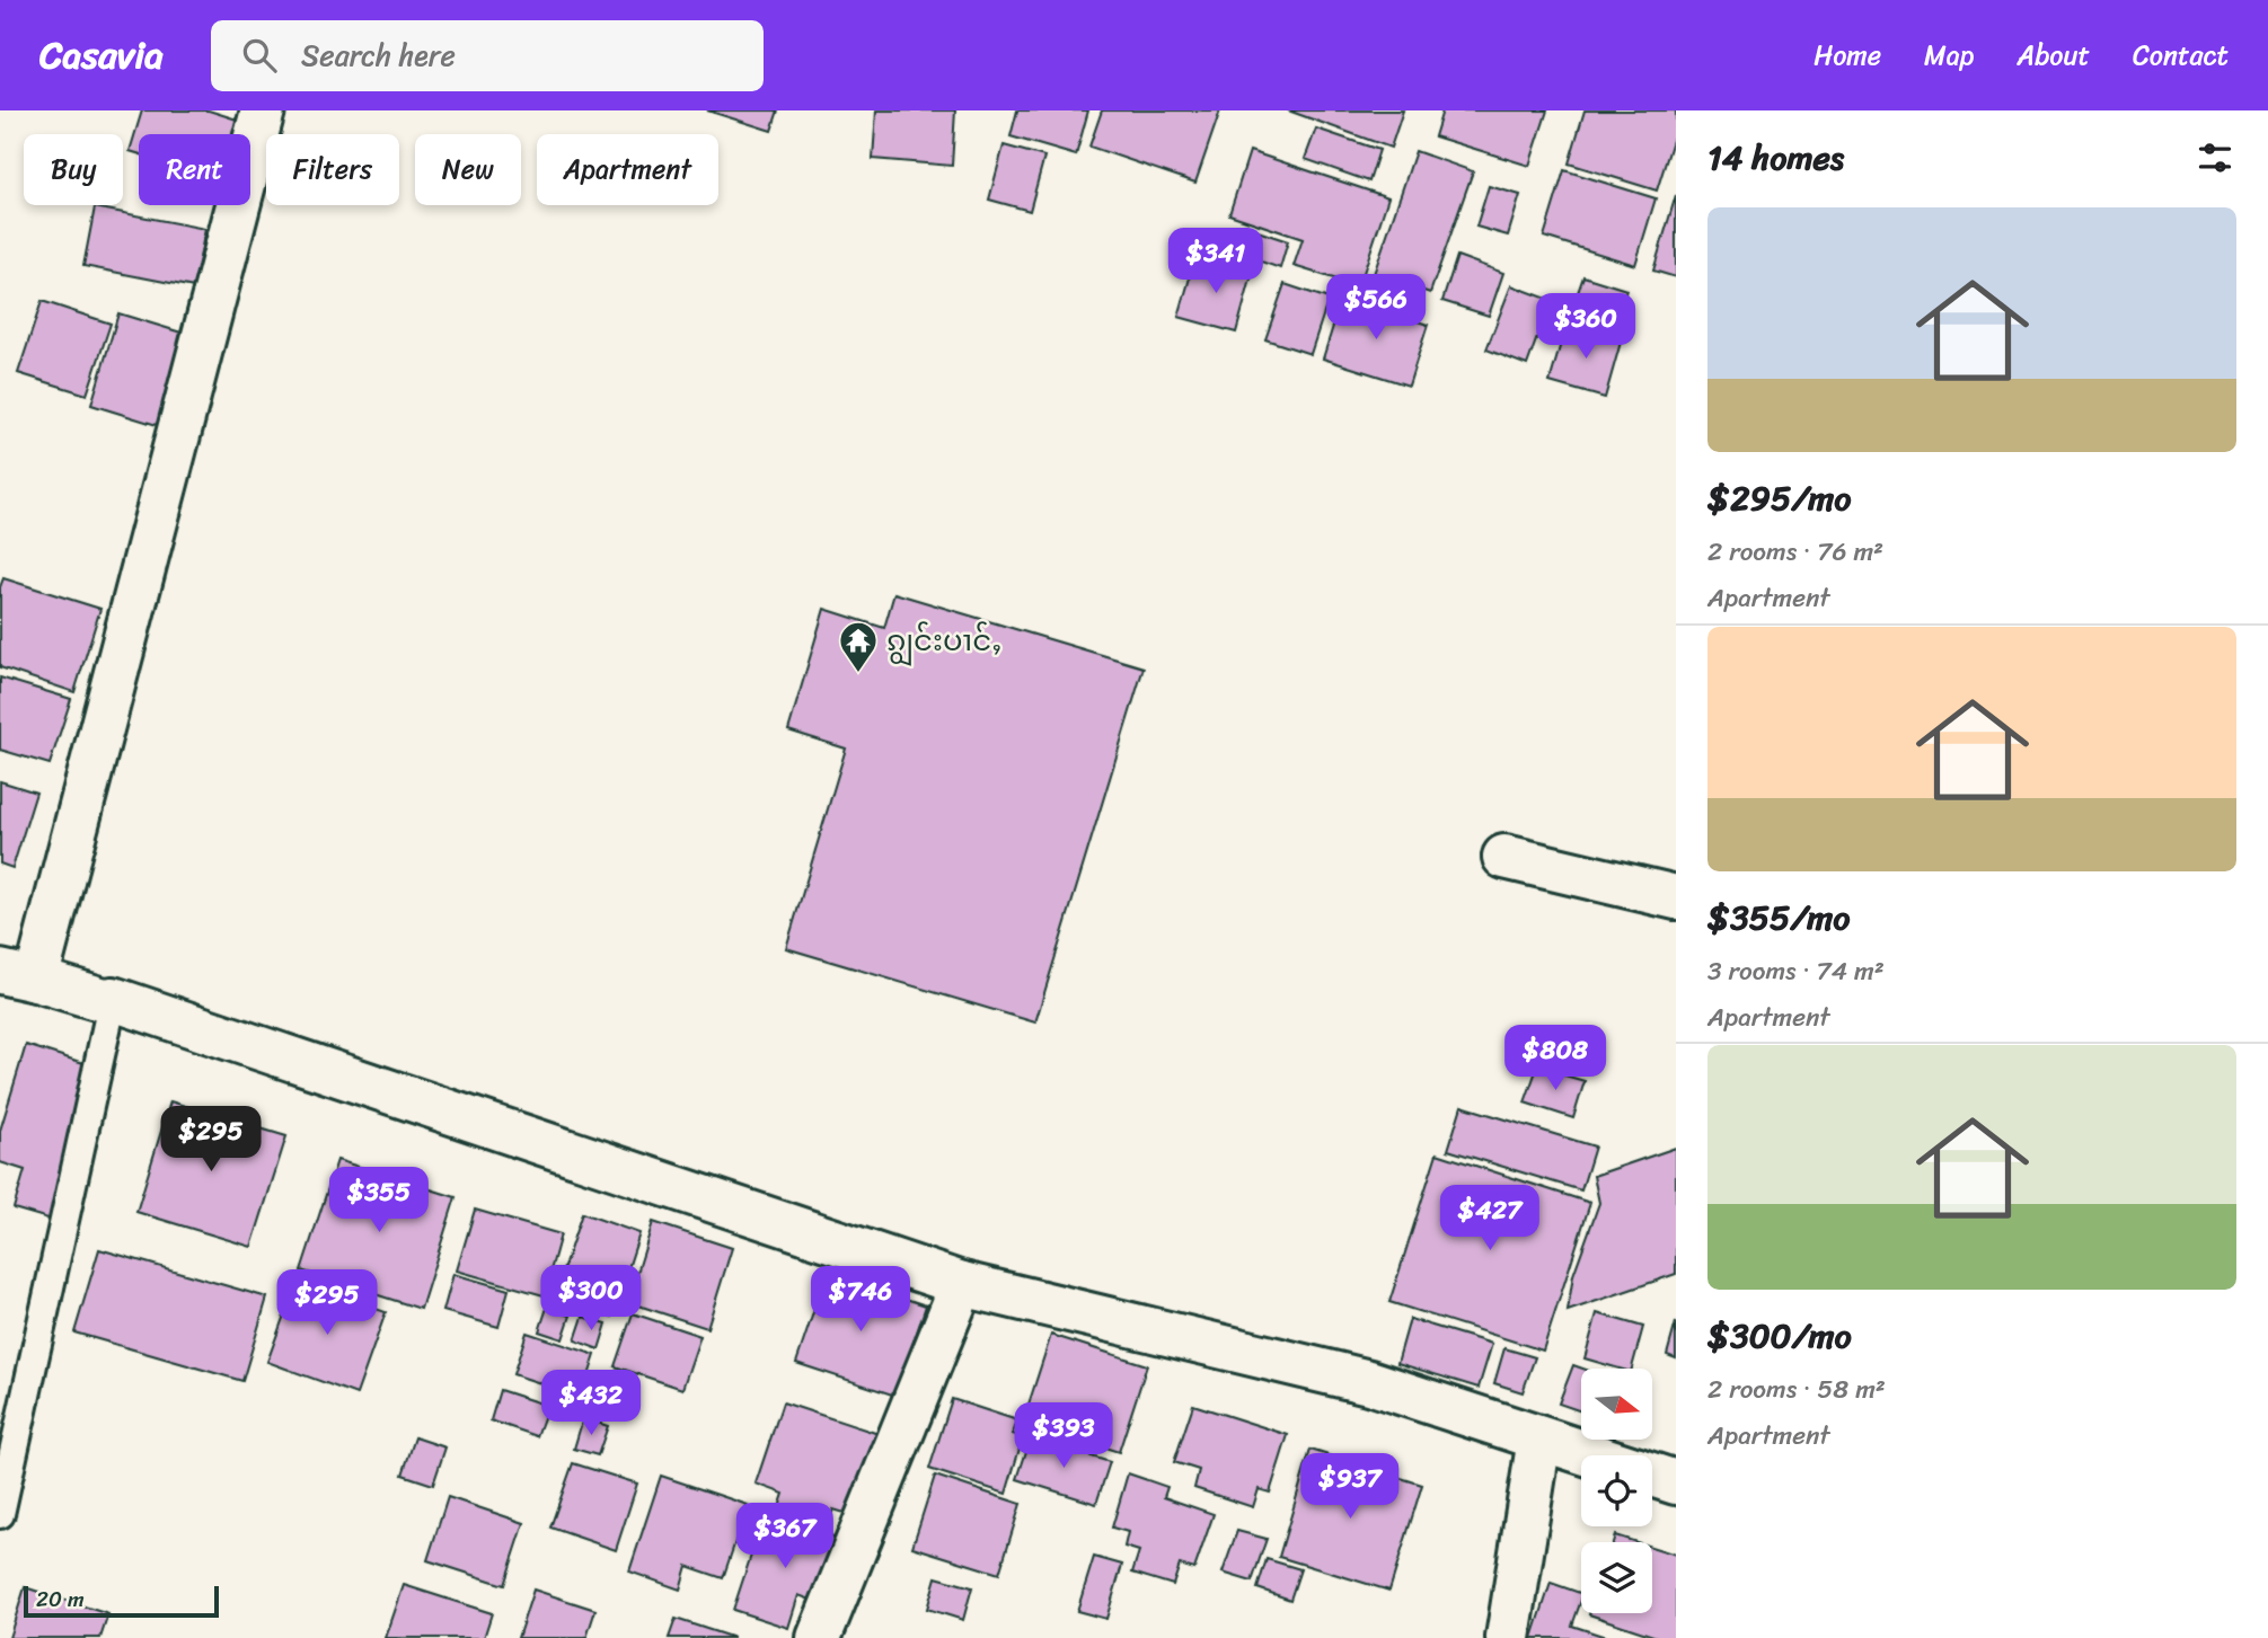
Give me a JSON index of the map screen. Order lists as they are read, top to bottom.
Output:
{
  "places": {
    "temple": ["ၵျွင်းပၢင်ႇ"]
  },
  "scale_bar": "20 m",
  "north": "right",
  "page": {
    "header": "Casavia",
    "search": "Search here",
    "nav": [
      "Home",
      "Map",
      "About",
      "Contact"
    ],
    "heading": "14 homes",
    "chip": [
      "Buy",
      "Rent",
      "Filters",
      "New",
      "Apartment"
    ],
    "list": [
      {
        "name": "$295/mo",
        "note": "2 rooms · 76 m² · Apartment"
      },
      {
        "name": "$355/mo",
        "note": "3 rooms · 74 m² · Apartment"
      },
      {
        "name": "$300/mo",
        "note": "2 rooms · 58 m² · Apartment"
      }
    ],
    "price": [
      "$341",
      "$566",
      "$360",
      "$808",
      "$295",
      "$355",
      "$427",
      "$300",
      "$746",
      "$295",
      "$432",
      "$393",
      "$937",
      "$367"
    ],
    "scale": "20 m"
  }
}
